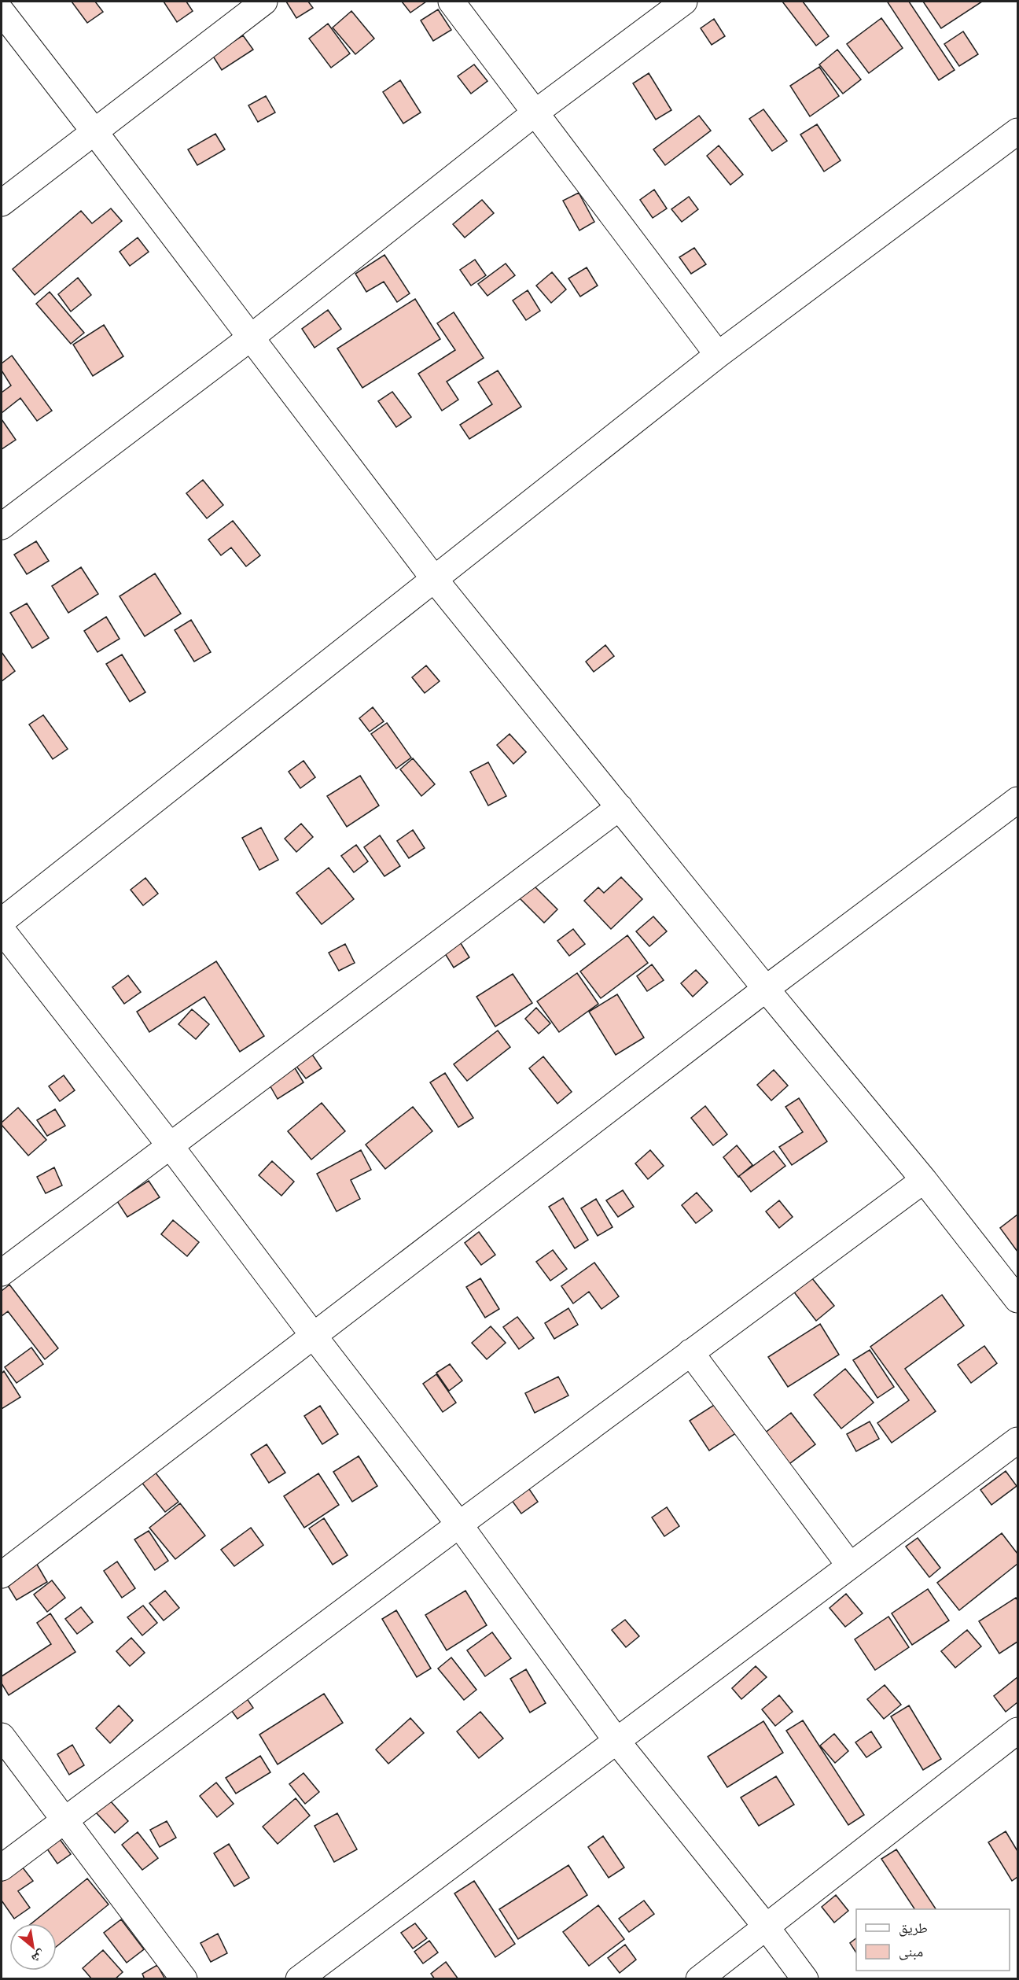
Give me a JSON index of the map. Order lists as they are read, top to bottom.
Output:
{
  "legend": ["طريق", "مبنى"],
  "north": "bottom right"
}
